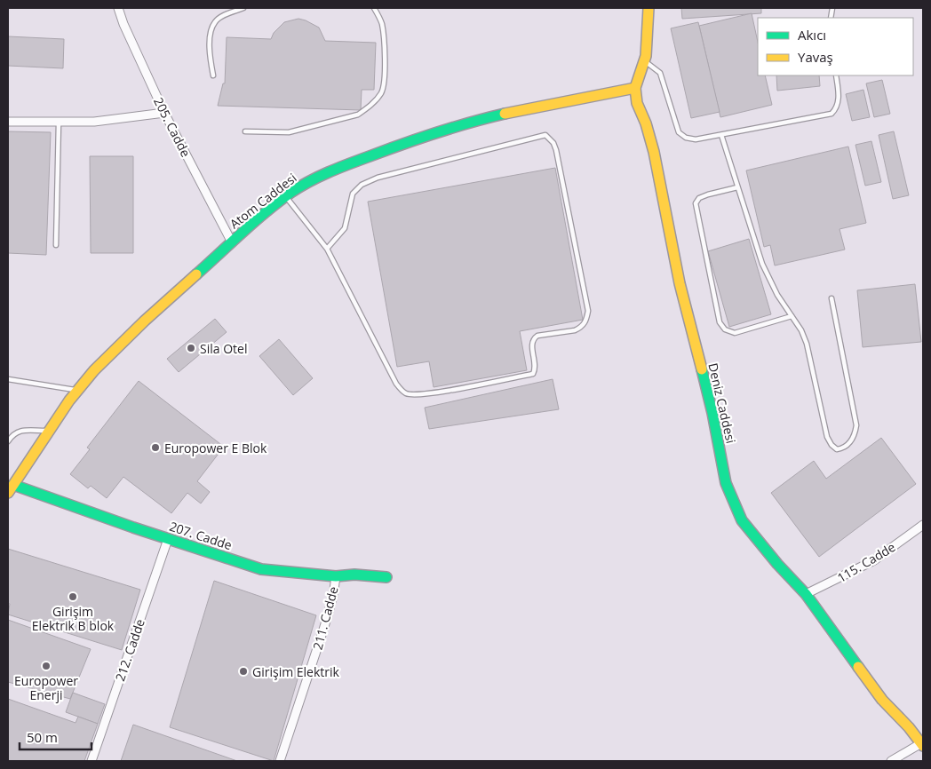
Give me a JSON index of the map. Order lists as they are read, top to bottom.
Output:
{
  "streets": {
    "street": [
      "205. Cadde",
      "Atom Caddesi",
      "Deniz Caddesi",
      "207. Cadde",
      "115. Cadde",
      "211. Cadde",
      "212. Cadde"
    ]
  },
  "crossings": [
    ["205. Cadde", "Atom Caddesi"],
    ["Atom Caddesi", "Deniz Caddesi"],
    ["Atom Caddesi", "207. Cadde"],
    ["Deniz Caddesi", "115. Cadde"],
    ["207. Cadde", "211. Cadde"],
    ["207. Cadde", "212. Cadde"]
  ],
  "places": [
    "Sila Otel",
    "Europower E Blok",
    "Girişim Elektrik B blok",
    "Europower Enerji",
    "Girişim Elektrik"
  ],
  "legend": ["Akıcı", "Yavaş"],
  "scale_bar": "50 m"
}
